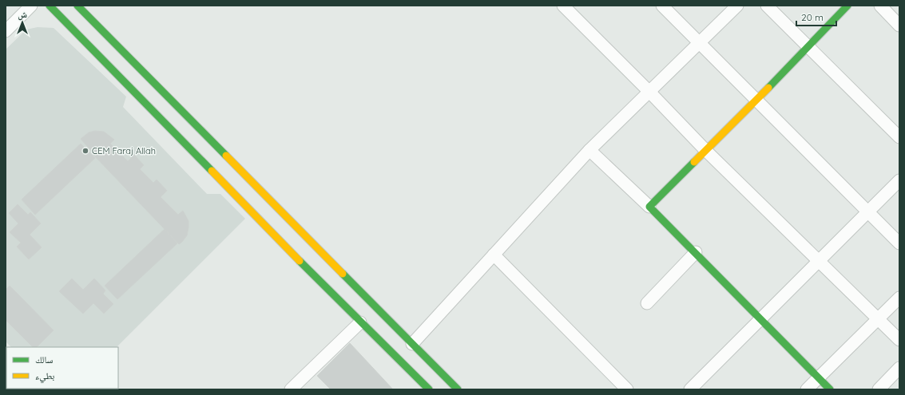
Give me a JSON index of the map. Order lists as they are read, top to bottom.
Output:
{
  "places": ["CEM Faraj Allah"],
  "legend": ["سالك", "بطيء"],
  "scale_bar": "20 m",
  "north": "top"
}
